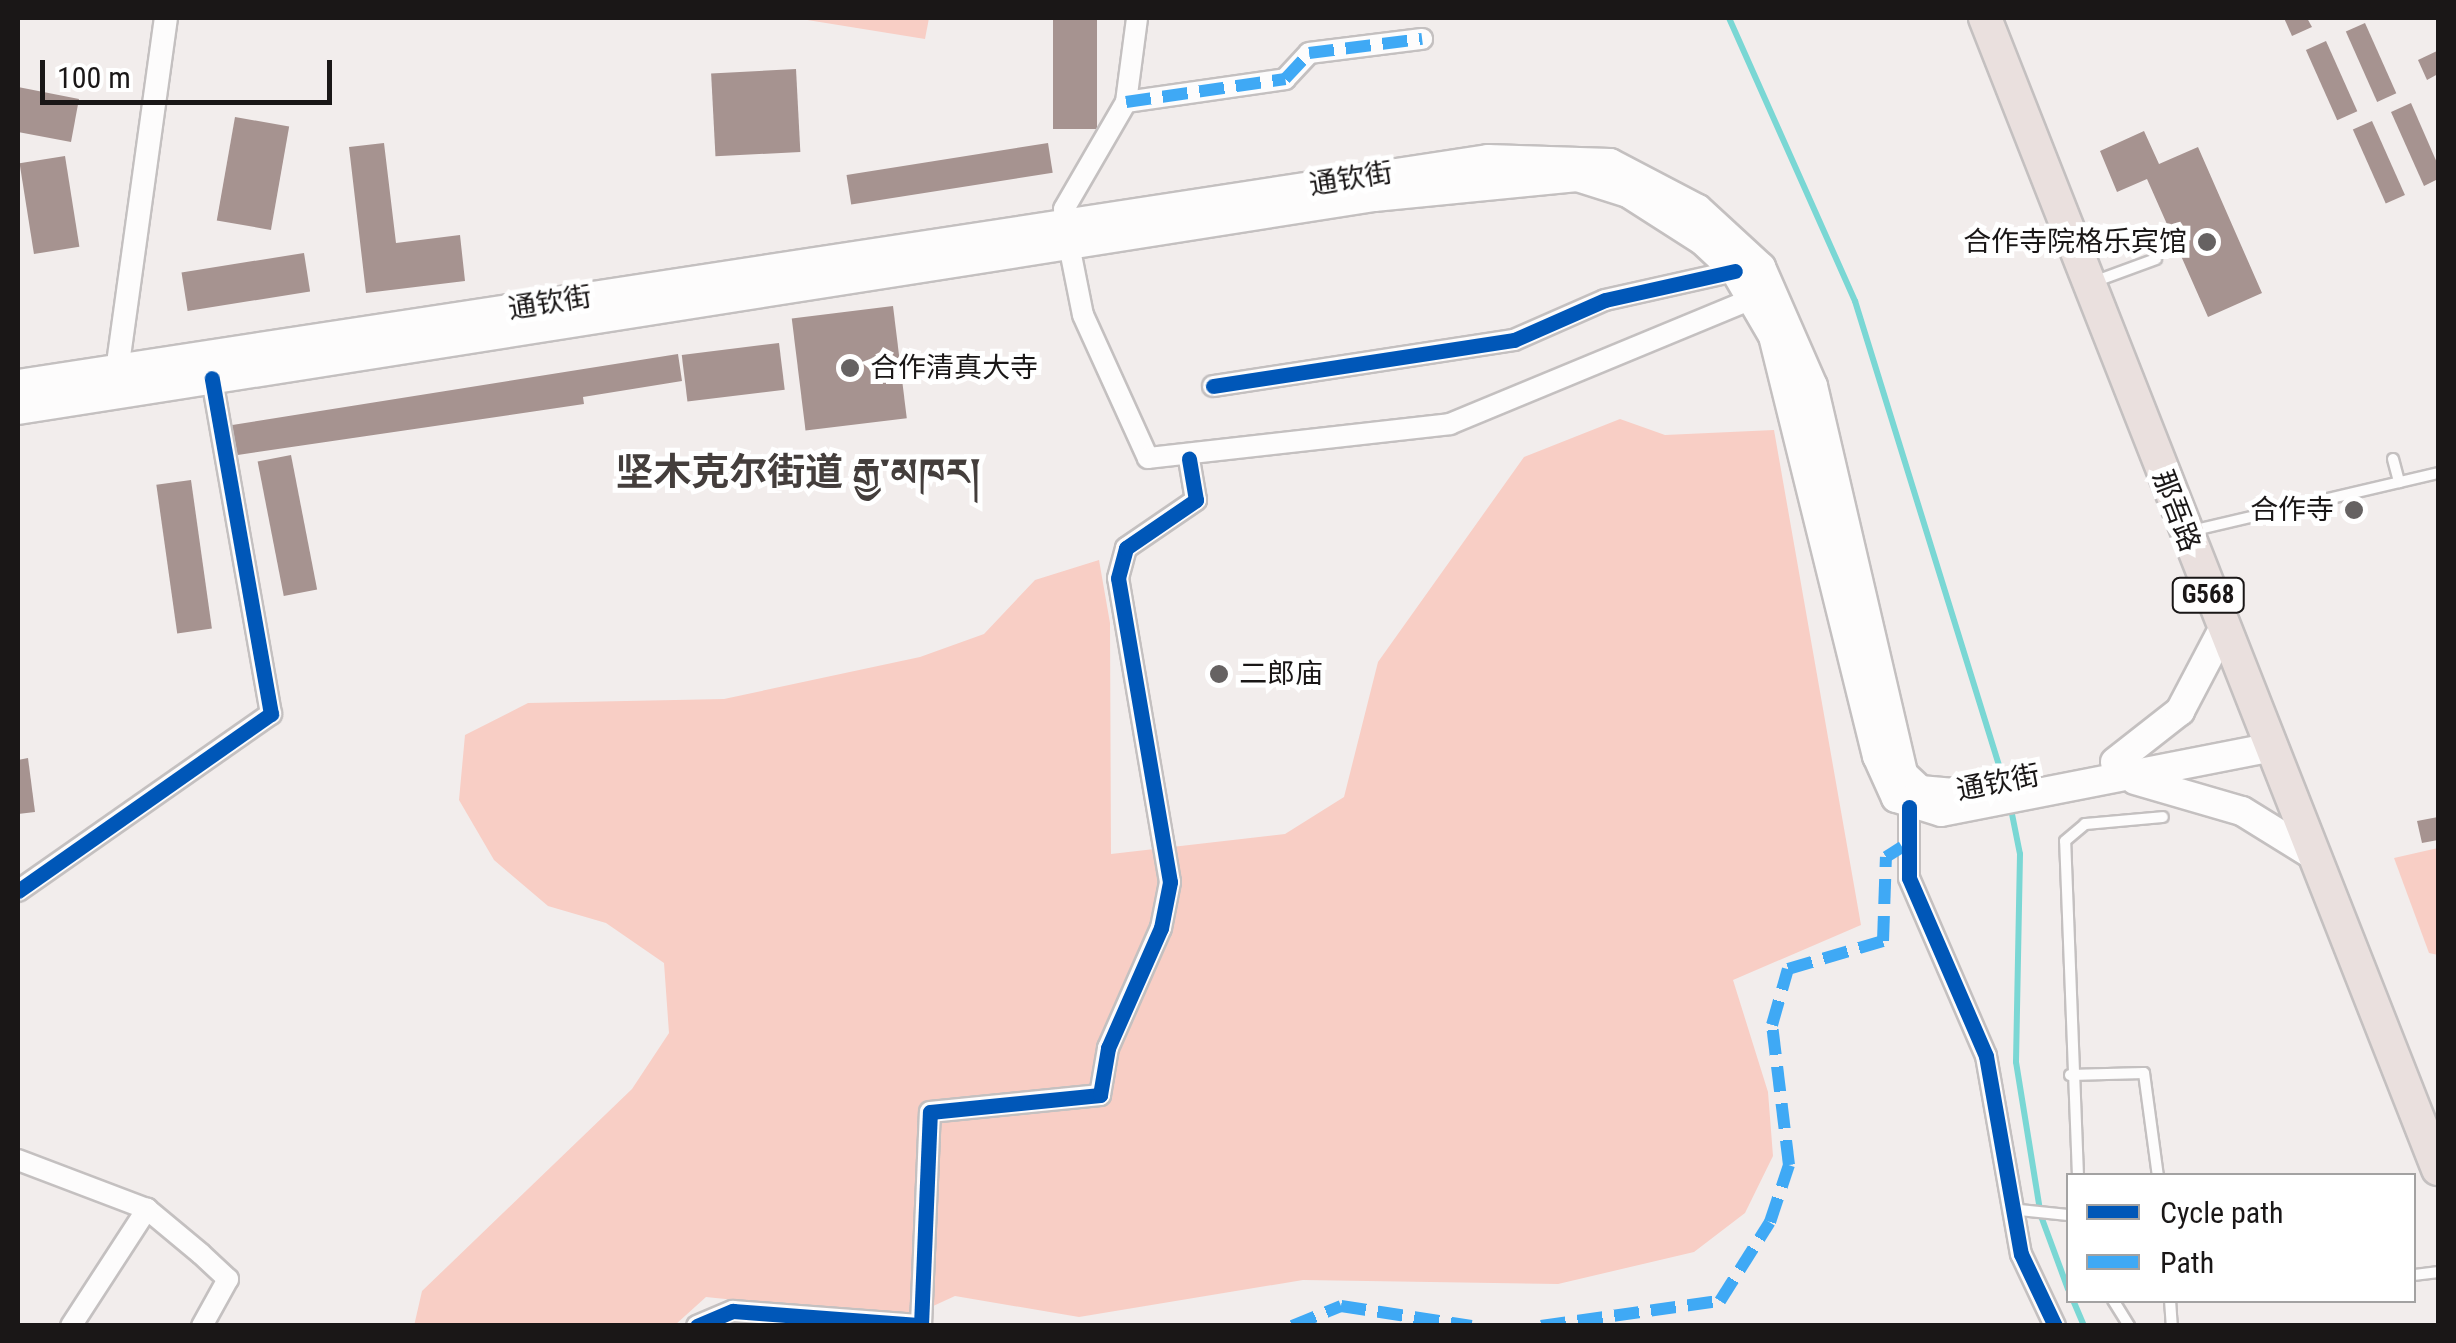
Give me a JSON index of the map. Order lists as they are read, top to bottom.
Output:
{
  "streets": {
    "highway": ["那吾路", "G568"],
    "main road": ["通钦街"]
  },
  "crossings": [
    ["通钦街", "那吾路"]
  ],
  "districts": ["坚木克尔街道 རྒྱ་མཁར།"],
  "places": [
    "合作寺院格乐宾馆",
    "合作清真大寺",
    "合作寺",
    "二郎庙"
  ],
  "legend": ["Cycle path", "Path"],
  "scale_bar": "100 m"
}
